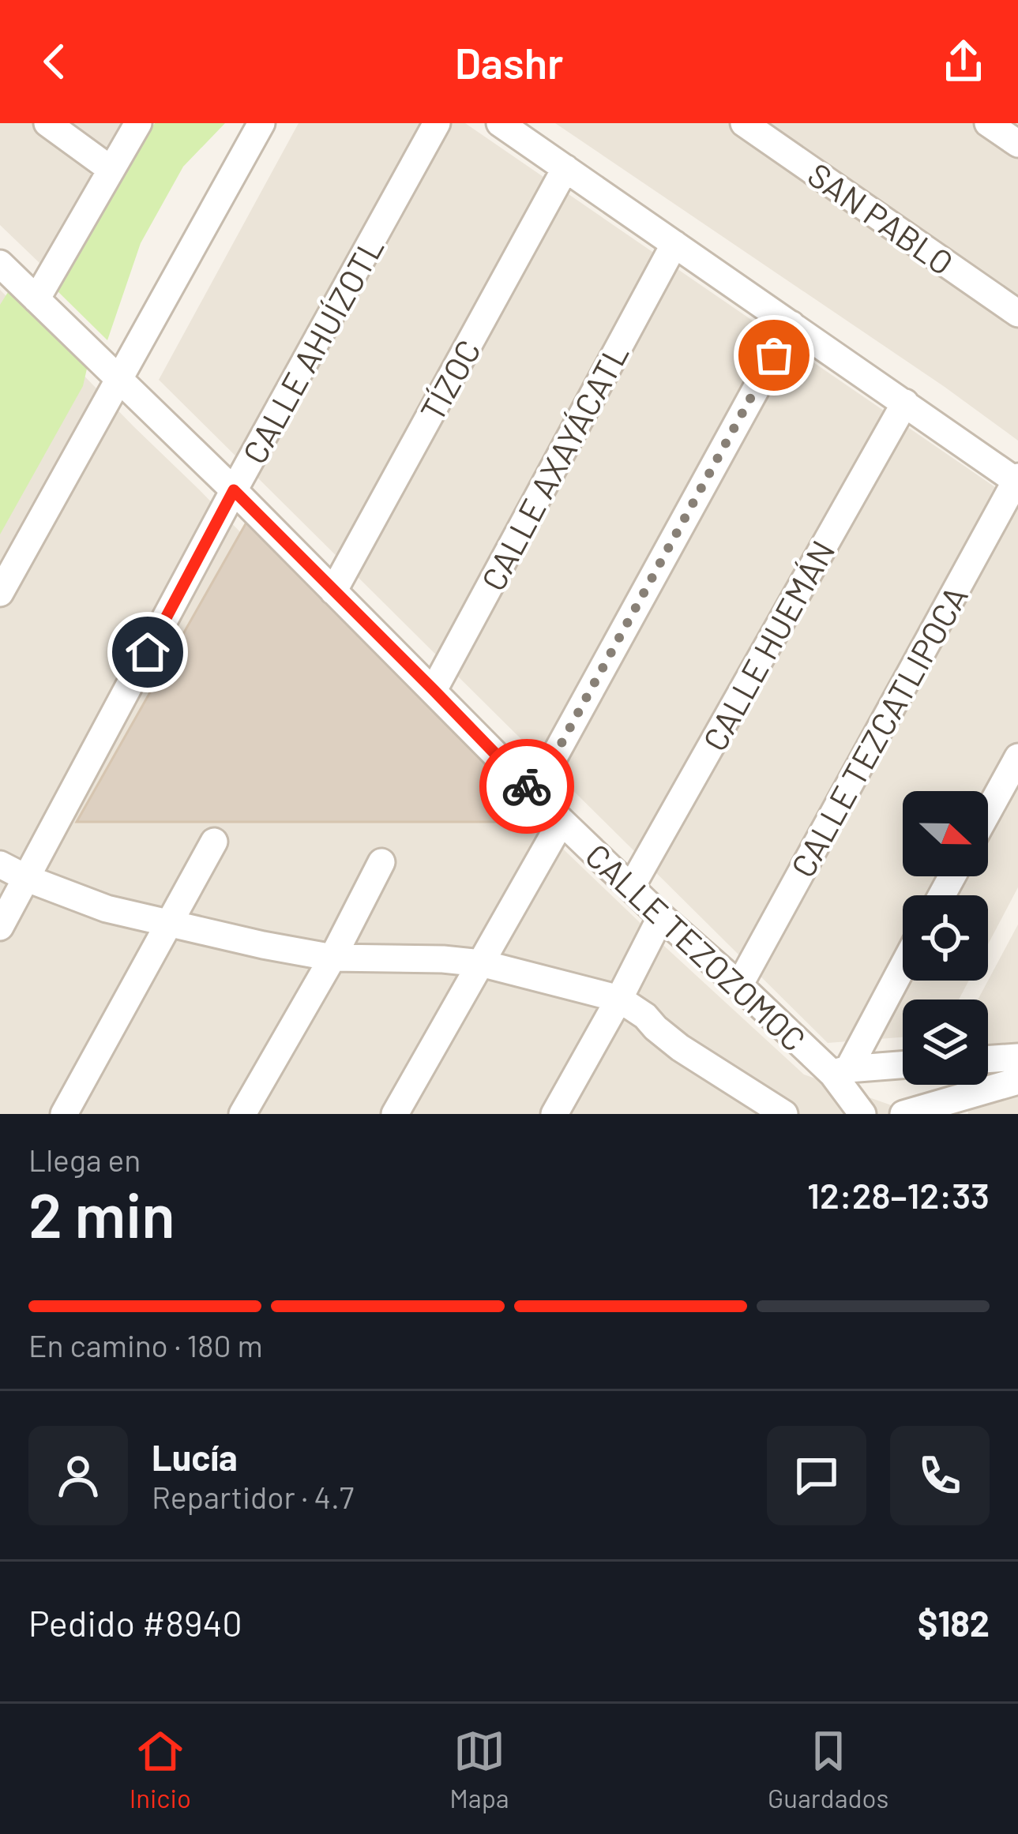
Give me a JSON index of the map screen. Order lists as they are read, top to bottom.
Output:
{
  "streets": {
    "street": [
      "SAN PABLO",
      "CALLE AHUÍZOTL",
      "TÍZOC",
      "CALLE AXAYÁCATL",
      "CALLE HUEMÁN",
      "CALLE TEZCATLIPOCA",
      "CALLE TEZOZOMOC"
    ]
  },
  "crossings": [
    ["CALLE AHUÍZOTL", "CALLE TEZOZOMOC"],
    ["TÍZOC", "CALLE TEZOZOMOC"],
    ["CALLE AXAYÁCATL", "CALLE TEZOZOMOC"],
    ["CALLE HUEMÁN", "CALLE TEZOZOMOC"],
    ["CALLE TEZCATLIPOCA", "CALLE TEZOZOMOC"]
  ],
  "north": "right",
  "page": {
    "header": "Dashr",
    "heading": ["2 min", "Llega en", "12:28–12:33"],
    "panel": [
      "Lucía",
      "Repartidor · 4.7",
      "Pedido #8940",
      "$182"
    ],
    "bar": "En camino · 180 m",
    "tabs": ["Inicio", "Mapa", "Guardados"]
  }
}
